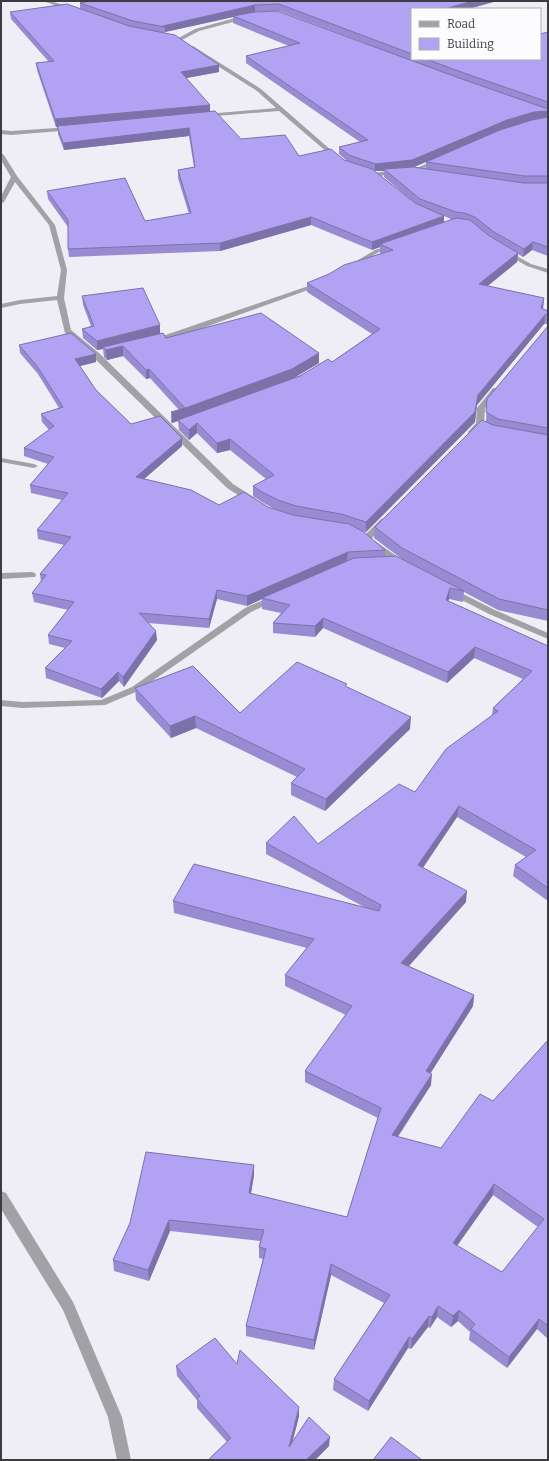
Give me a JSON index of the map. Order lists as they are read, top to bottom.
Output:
{
  "legend": ["Road", "Building"]
}
